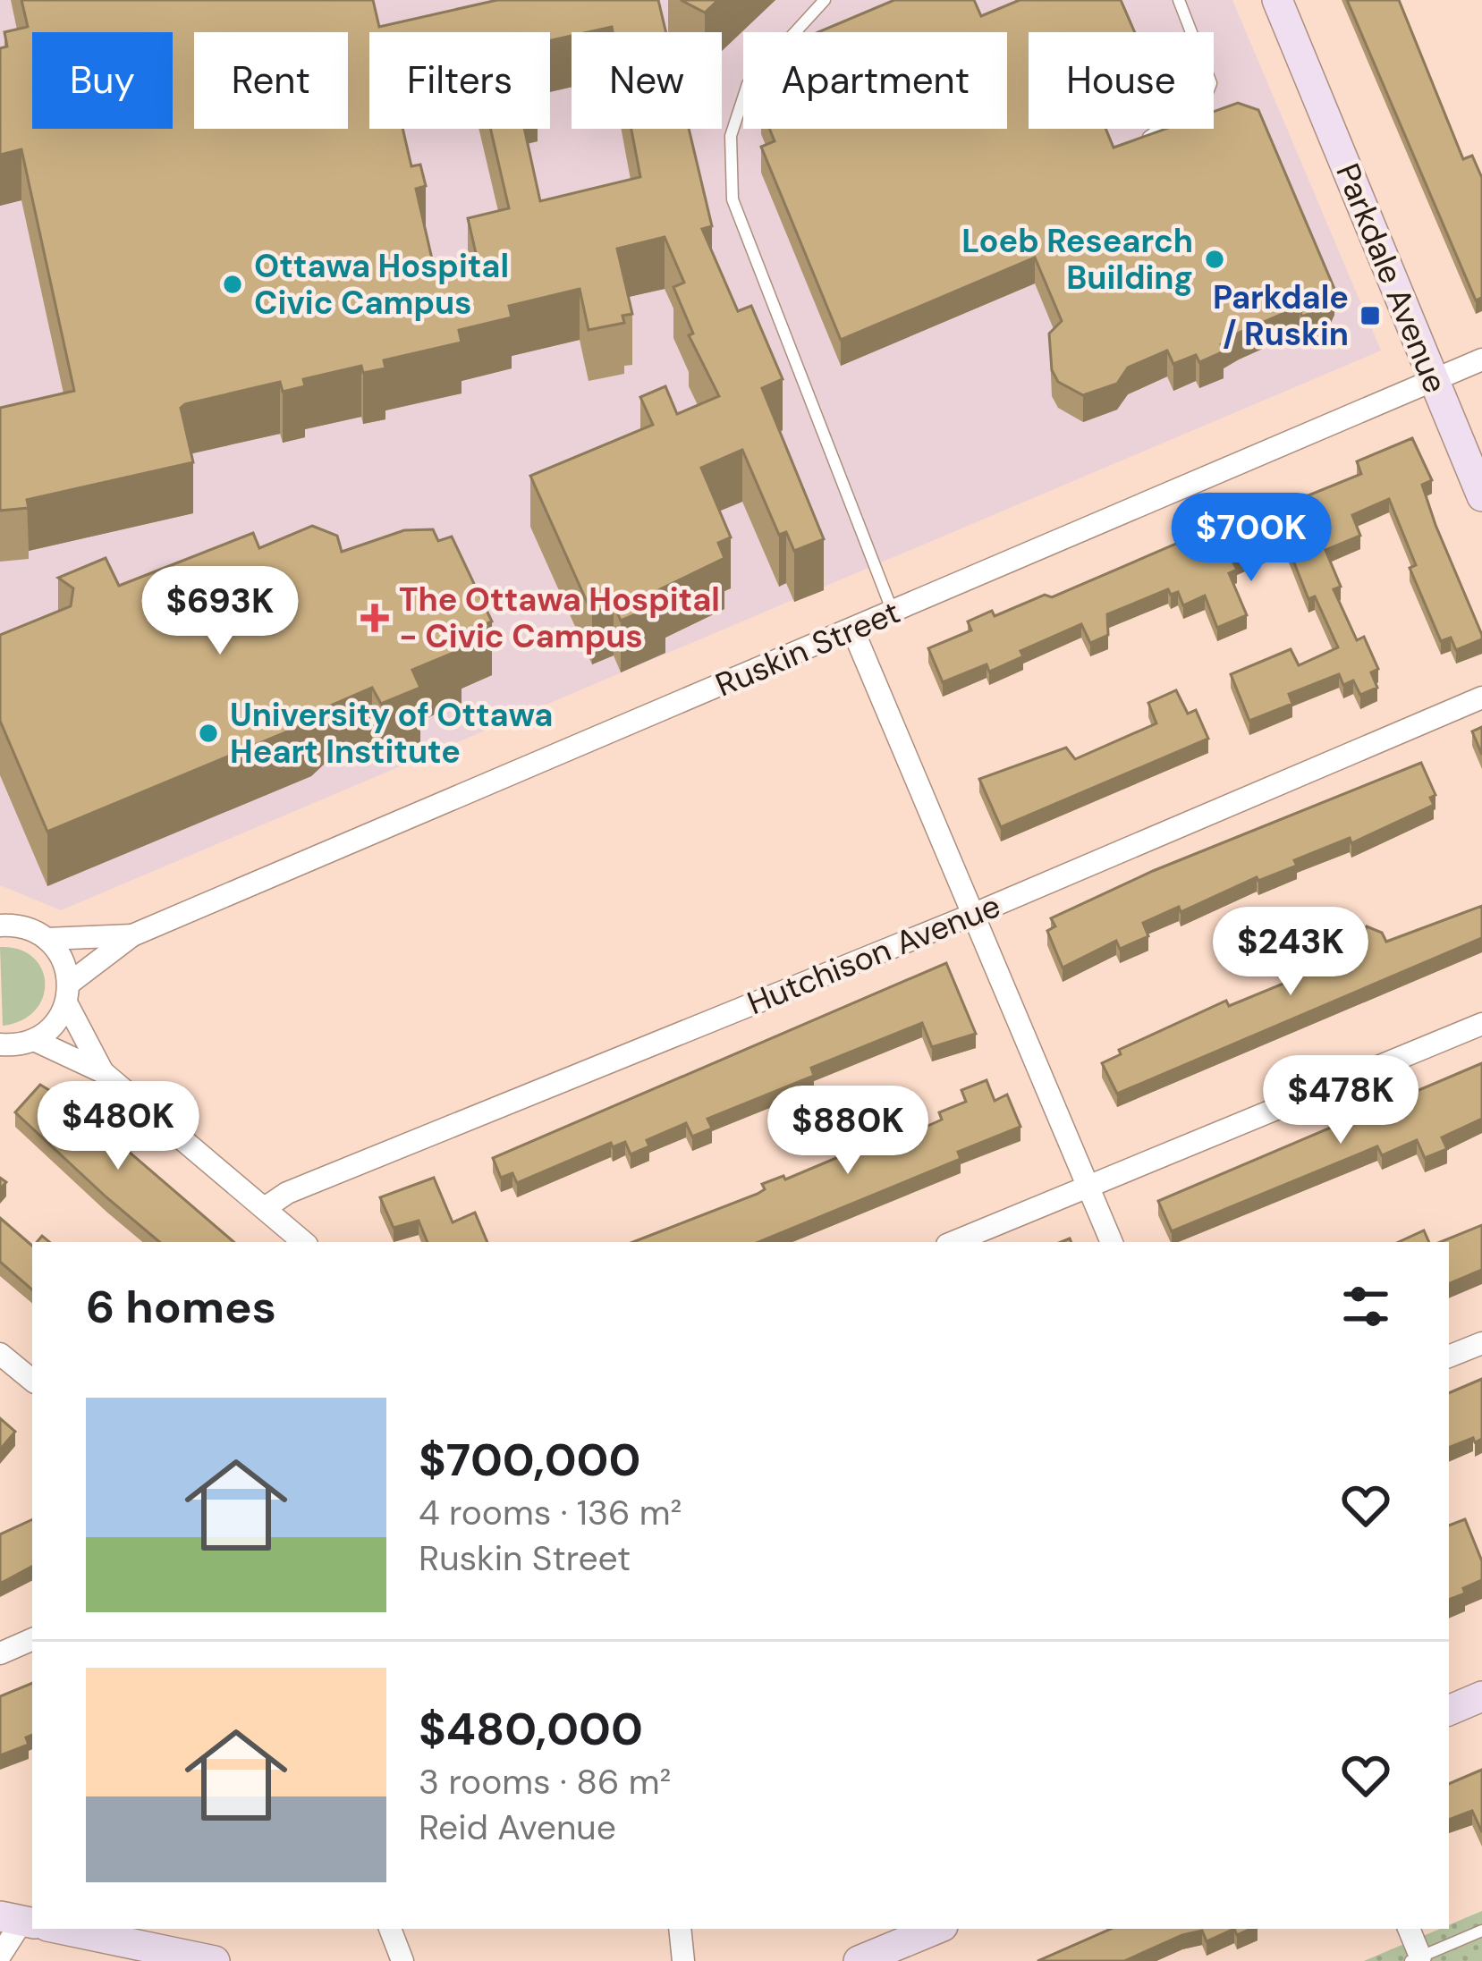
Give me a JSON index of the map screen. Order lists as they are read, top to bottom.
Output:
{
  "streets": {
    "main road": ["Parkdale Avenue"],
    "street": ["Ruskin Street", "Hutchison Avenue"]
  },
  "crossings": [
    ["Parkdale Avenue", "Ruskin Street"]
  ],
  "places": {
    "other": ["Loeb Research Building", "Ottawa Hospital Civic Campus", "University of Ottawa Heart Institute"],
    "transit": ["Parkdale / Ruskin"],
    "health": ["The Ottawa Hospital - Civic Campus"]
  },
  "page": {
    "chip": [
      "Buy",
      "Rent",
      "Filters",
      "New",
      "Apartment",
      "House"
    ],
    "price": [
      "$700K",
      "$693K",
      "$243K",
      "$478K",
      "$480K",
      "$880K"
    ],
    "heading": "6 homes",
    "list": [
      {
        "name": "$700,000",
        "note": "4 rooms · 136 m² · Ruskin Street"
      },
      {
        "name": "$480,000",
        "note": "3 rooms · 86 m² · Reid Avenue"
      }
    ]
  }
}
